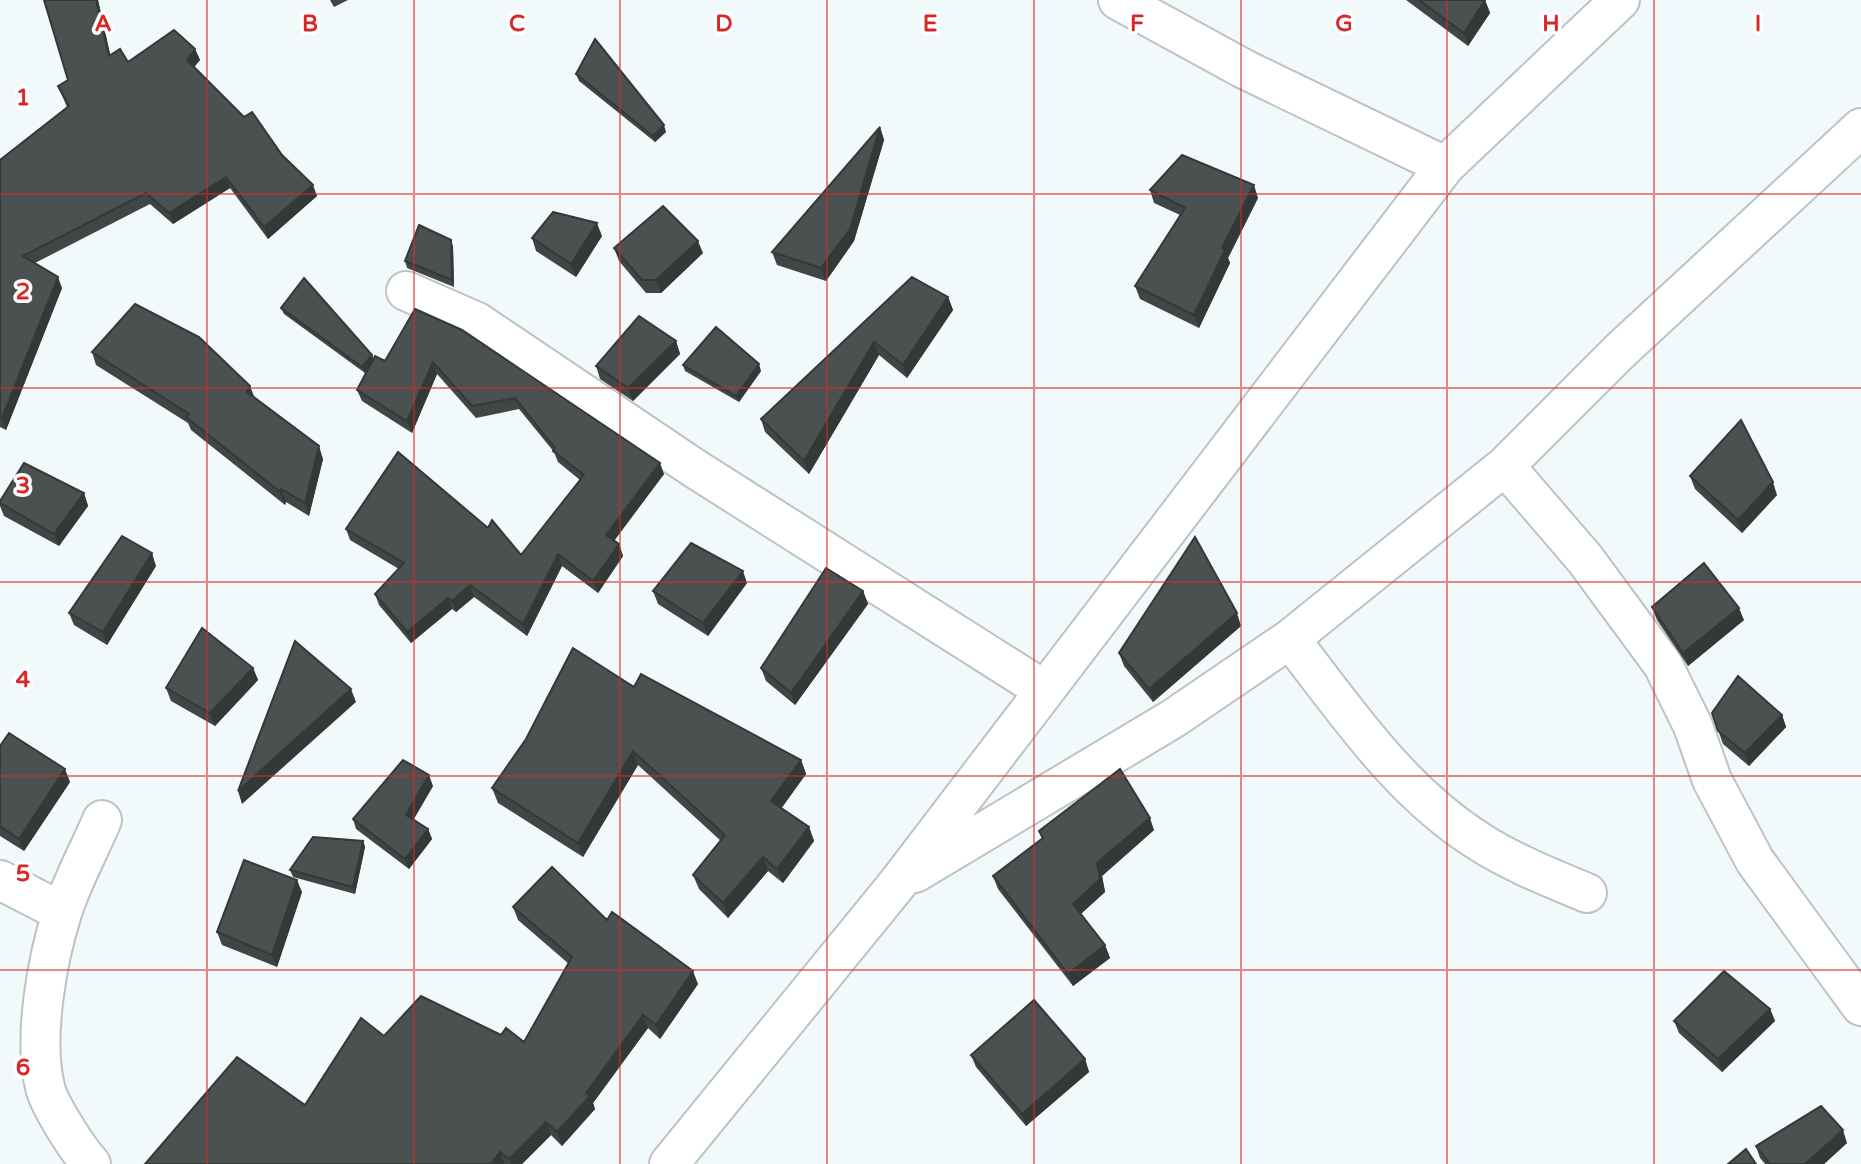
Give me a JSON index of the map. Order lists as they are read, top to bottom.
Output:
{
  "grid": {
    "columns": [
      "A",
      "B",
      "C",
      "D",
      "E",
      "F",
      "G",
      "H",
      "I"
    ],
    "rows": [
      "1",
      "2",
      "3",
      "4",
      "5",
      "6"
    ]
  }
}
